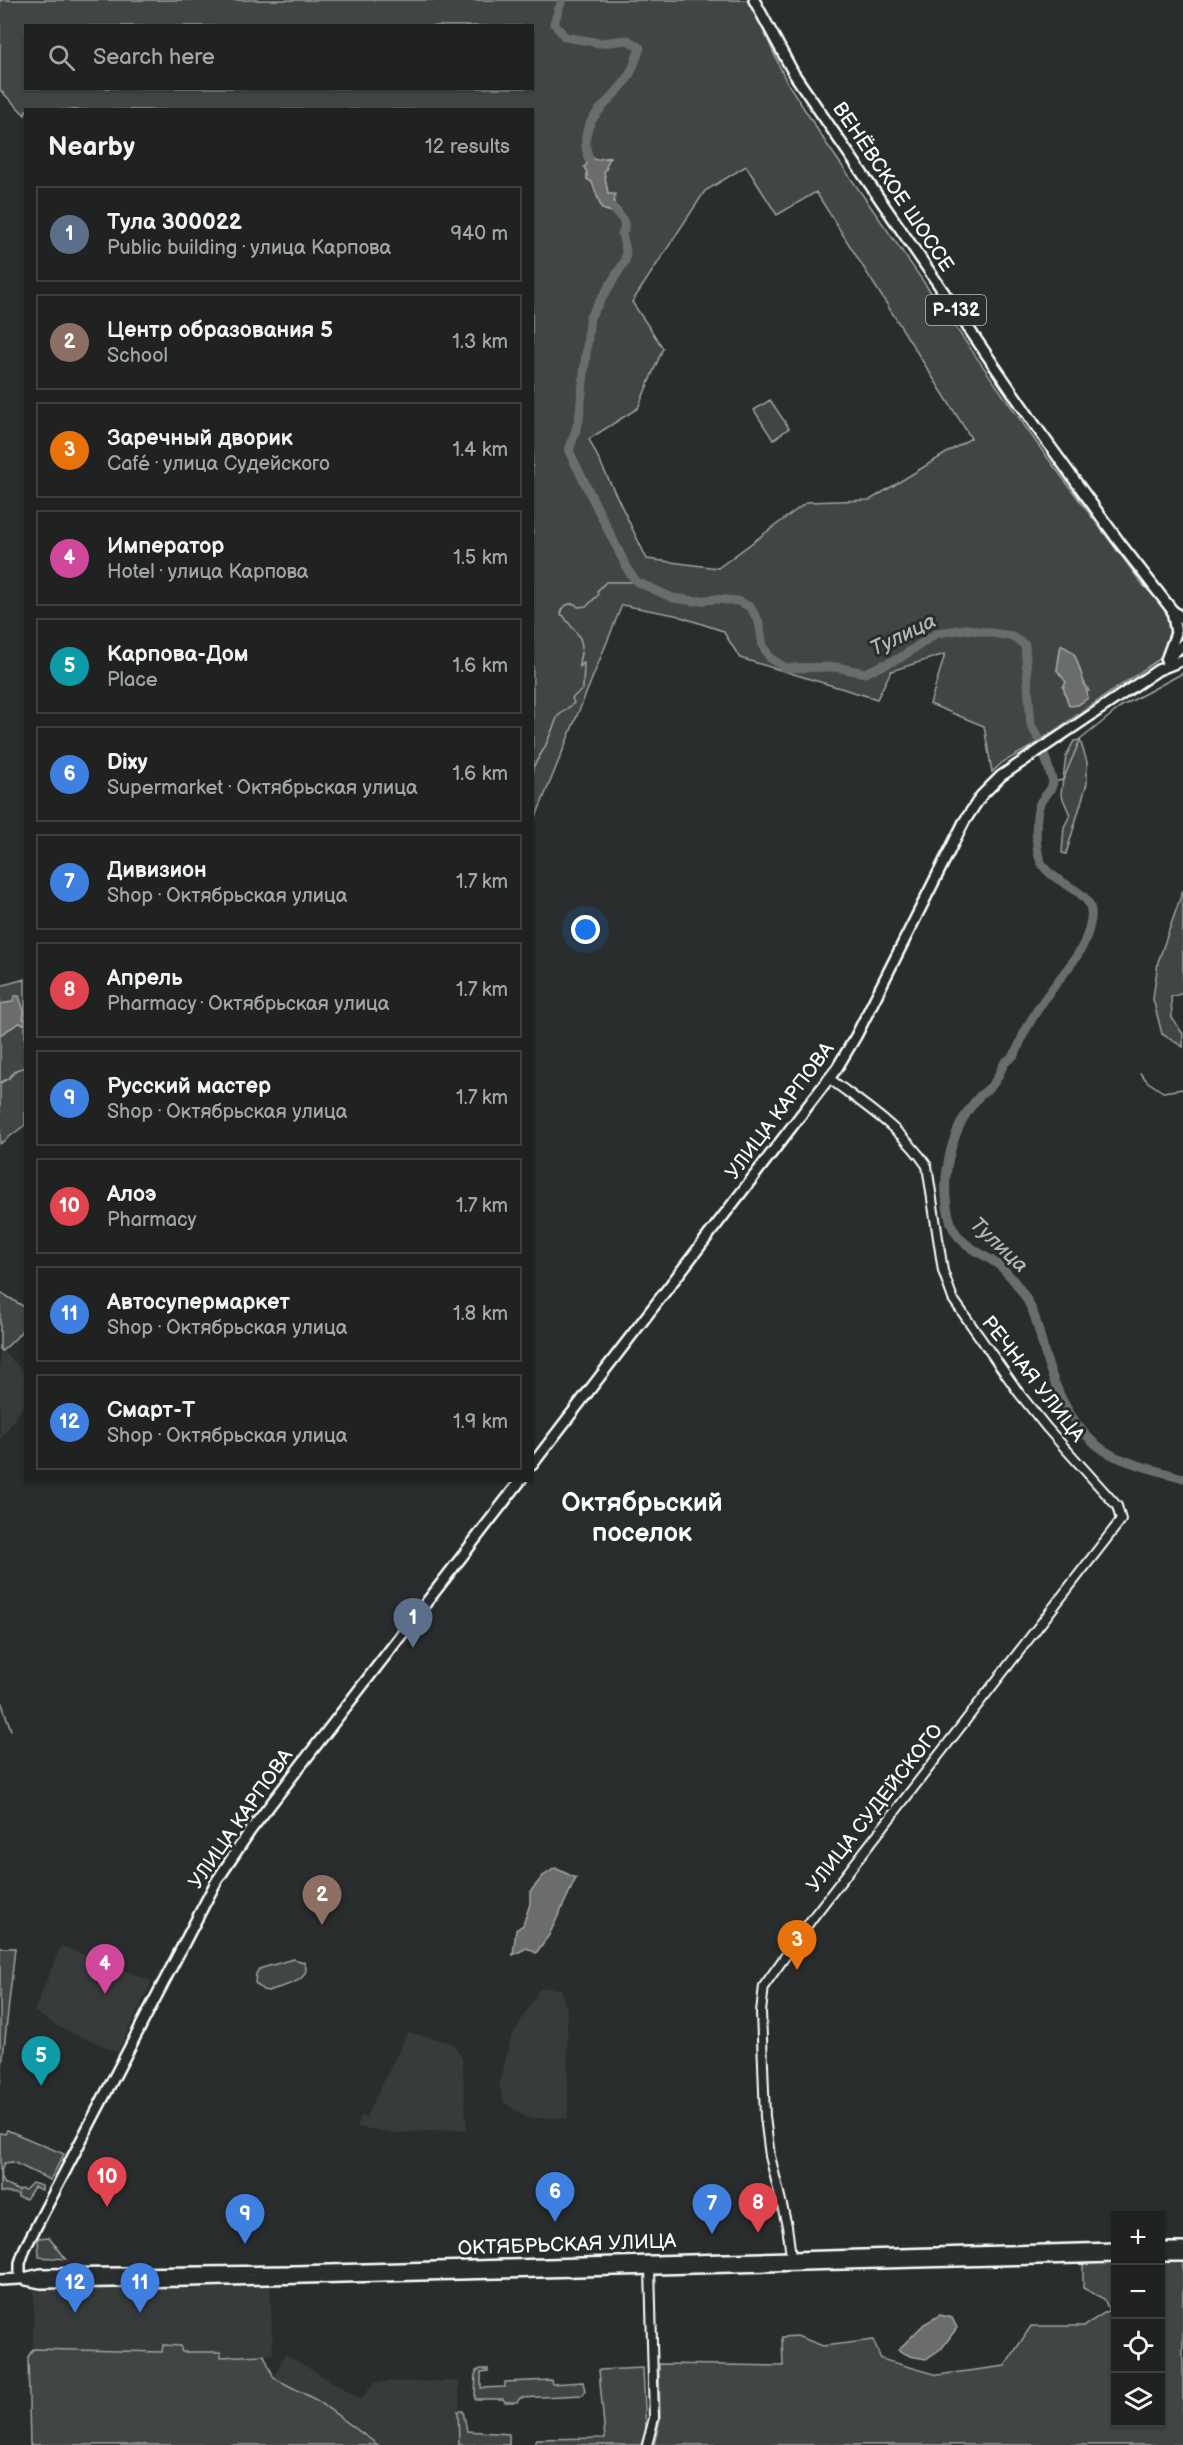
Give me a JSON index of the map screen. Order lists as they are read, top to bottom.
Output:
{
  "streets": {
    "main road": [
      "ВЕНЁВСКОЕ ШОССЕ",
      "Р-132",
      "УЛИЦА КАРПОВА",
      "ОКТЯБРЬСКАЯ УЛИЦА"
    ],
    "street": ["РЕЧНАЯ УЛИЦА", "УЛИЦА СУДЕЙСКОГО"]
  },
  "crossings": [
    ["УЛИЦА КАРПОВА", "РЕЧНАЯ УЛИЦА"],
    ["УЛИЦА КАРПОВА", "ОКТЯБРЬСКАЯ УЛИЦА"],
    ["РЕЧНАЯ УЛИЦА", "УЛИЦА СУДЕЙСКОГО"],
    ["УЛИЦА СУДЕЙСКОГО", "ОКТЯБРЬСКАЯ УЛИЦА"]
  ],
  "districts": ["Октябрьский поселок"],
  "water": ["Тулица"],
  "page": {
    "search": "Search here",
    "heading": ["Nearby", "12 results"],
    "list": [
      {
        "mark": "1",
        "name": "Тула 300022",
        "note": "Public building · улица Карпова",
        "value": "940 m"
      },
      {
        "mark": "2",
        "name": "Центр образования 5",
        "note": "School",
        "value": "1.3 km"
      },
      {
        "mark": "3",
        "name": "Заречный дворик",
        "note": "Café · улица Судейского",
        "value": "1.4 km"
      },
      {
        "mark": "4",
        "name": "Император",
        "note": "Hotel · улица Карпова",
        "value": "1.5 km"
      },
      {
        "mark": "5",
        "name": "Карпова-Дом",
        "note": "Place",
        "value": "1.6 km"
      },
      {
        "mark": "6",
        "name": "Dixy",
        "note": "Supermarket · Октябрьская улица",
        "value": "1.6 km"
      },
      {
        "mark": "7",
        "name": "Дивизион",
        "note": "Shop · Октябрьская улица",
        "value": "1.7 km"
      },
      {
        "mark": "8",
        "name": "Апрель",
        "note": "Pharmacy · Октябрьская улица",
        "value": "1.7 km"
      },
      {
        "mark": "9",
        "name": "Русский мастер",
        "note": "Shop · Октябрьская улица",
        "value": "1.7 km"
      },
      {
        "mark": "10",
        "name": "Алоэ",
        "note": "Pharmacy",
        "value": "1.7 km"
      },
      {
        "mark": "11",
        "name": "Автосупермаркет",
        "note": "Shop · Октябрьская улица",
        "value": "1.8 km"
      },
      {
        "mark": "12",
        "name": "Смарт-Т",
        "note": "Shop · Октябрьская улица",
        "value": "1.9 km"
      }
    ],
    "pins": [
      "1",
      "2",
      "3",
      "4",
      "5",
      "10",
      "6",
      "8",
      "7",
      "9",
      "11",
      "12"
    ],
    "map_buttons": ["+", "−"]
  }
}
